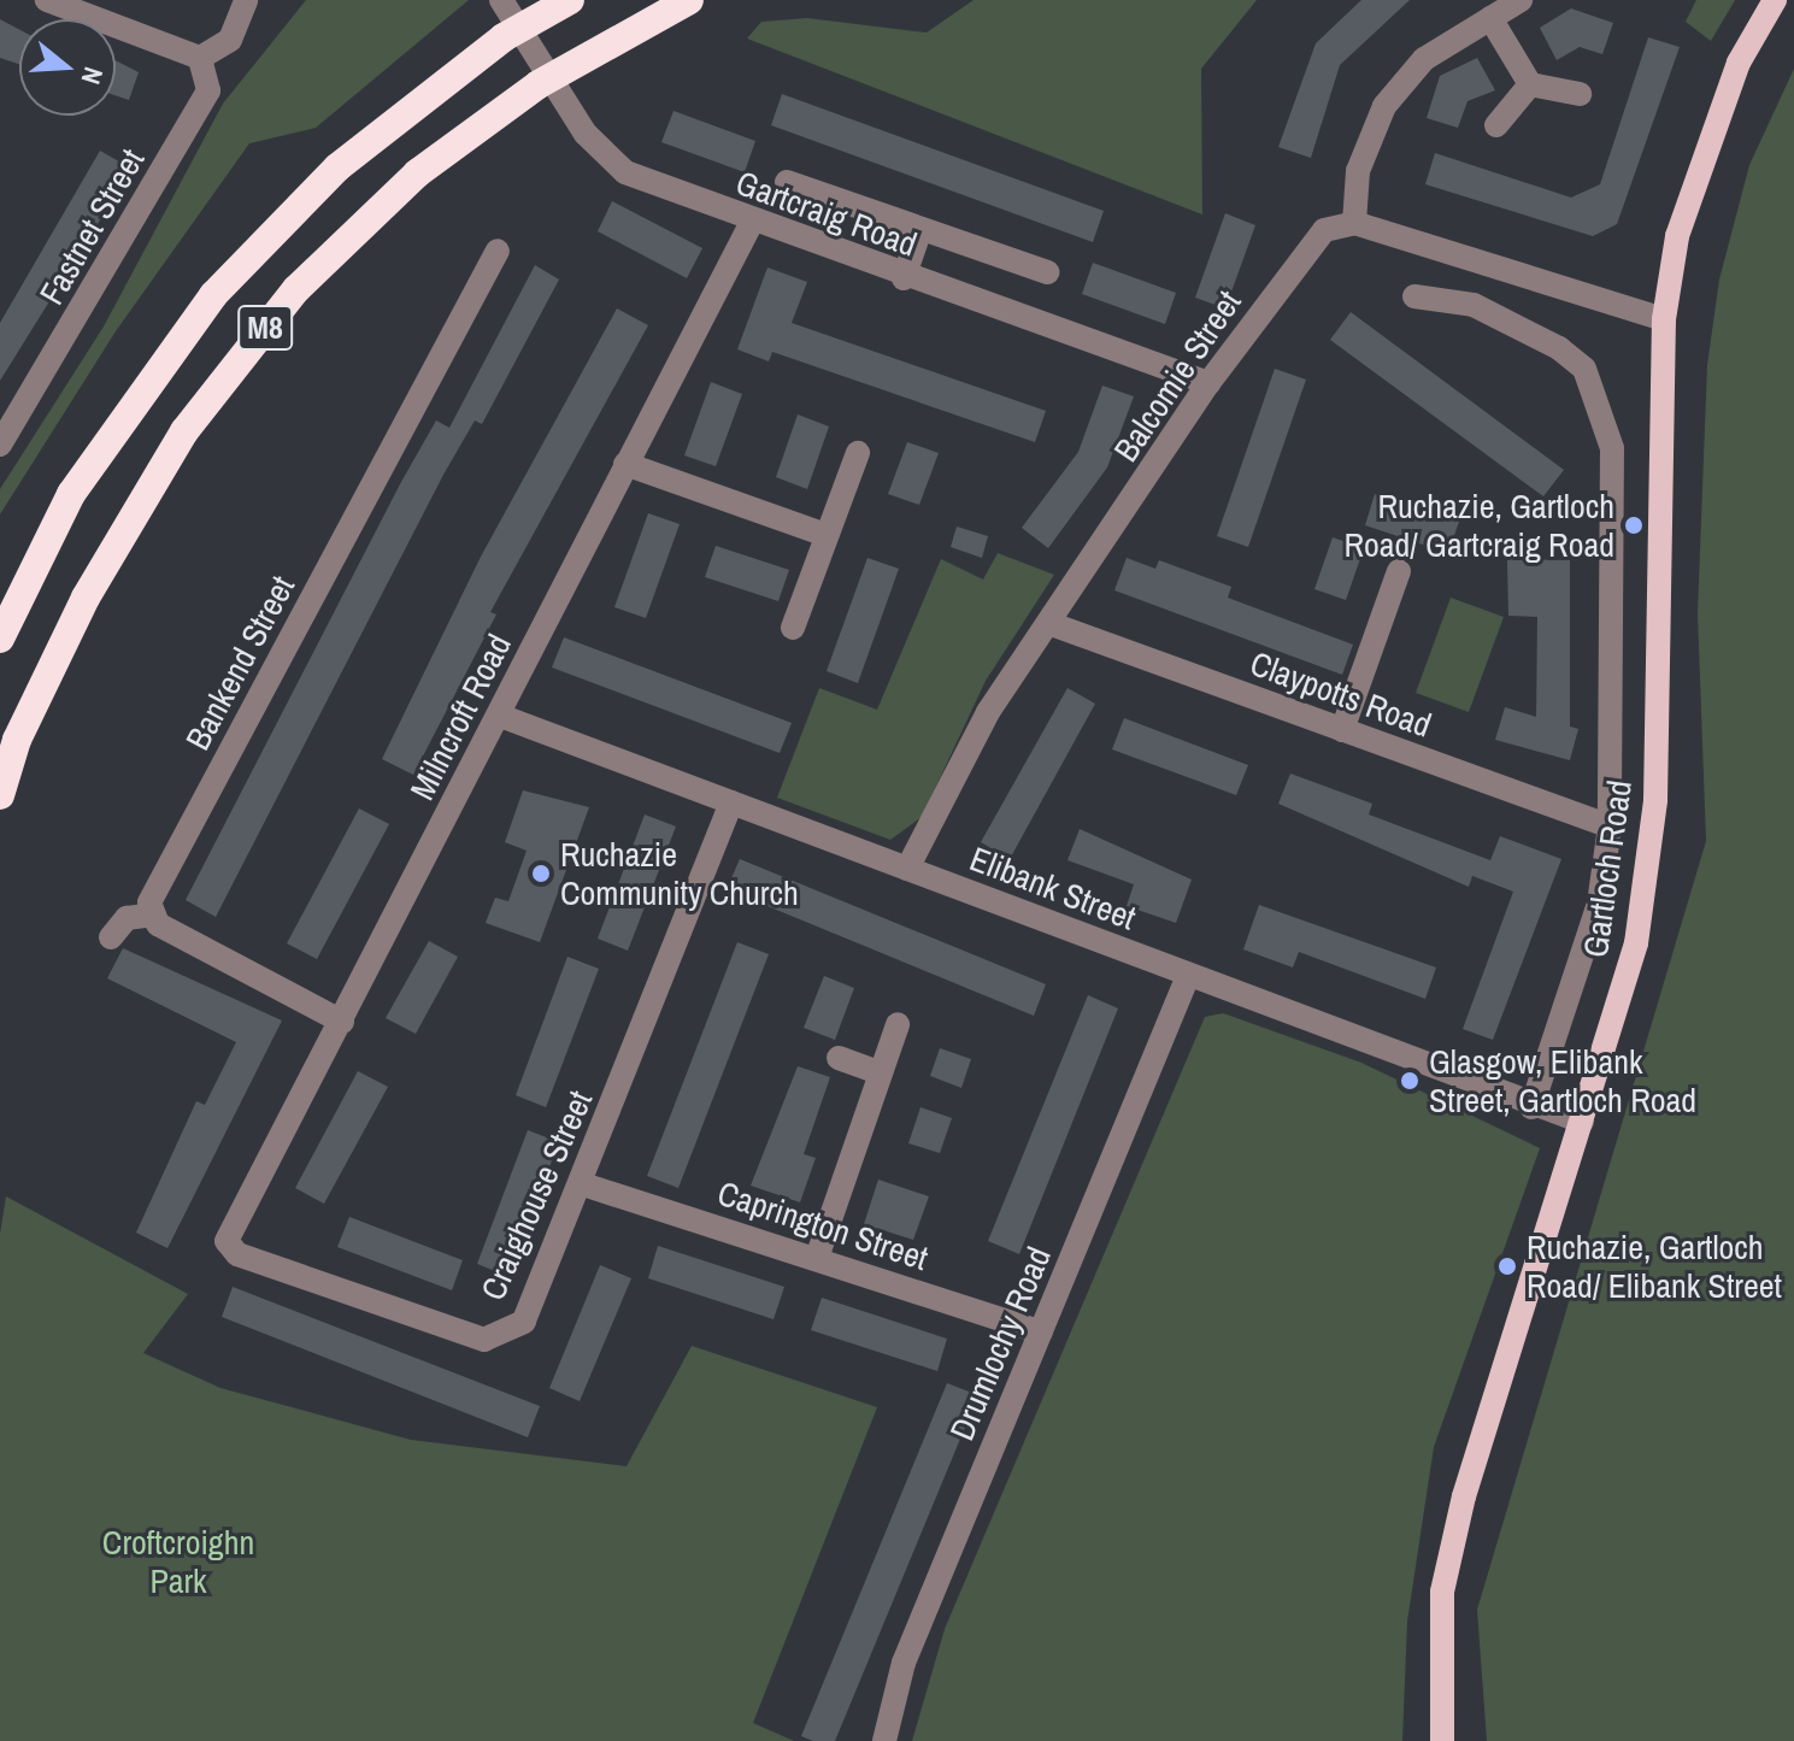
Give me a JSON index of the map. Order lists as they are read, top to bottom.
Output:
{
  "streets": {
    "highway": ["M8"],
    "main road": ["Gartloch Road"],
    "street": [
      "Gartcraig Road",
      "Fastnet Street",
      "Balcomie Street",
      "Bankend Street",
      "Claypotts Road",
      "Milncroft Road",
      "Elibank Street",
      "Craighouse Street",
      "Caprington Street",
      "Drumlochy Road"
    ]
  },
  "crossings": [
    ["Gartcraig Road", "Balcomie Street"],
    ["Gartcraig Road", "Milncroft Road"],
    ["Balcomie Street", "Claypotts Road"],
    ["Balcomie Street", "Elibank Street"],
    ["Milncroft Road", "Elibank Street"],
    ["Milncroft Road", "Craighouse Street"],
    ["Gartloch Road", "Elibank Street"],
    ["Elibank Street", "Craighouse Street"],
    ["Elibank Street", "Drumlochy Road"],
    ["Craighouse Street", "Caprington Street"],
    ["Caprington Street", "Drumlochy Road"]
  ],
  "parks": ["Croftcroighn Park"],
  "places": [
    "Ruchazie, Gartloch Road/ Gartcraig Road",
    "Ruchazie Community Church",
    "Glasgow, Elibank Street, Gartloch Road",
    "Ruchazie, Gartloch Road/ Elibank Street"
  ],
  "north": "right"
}
